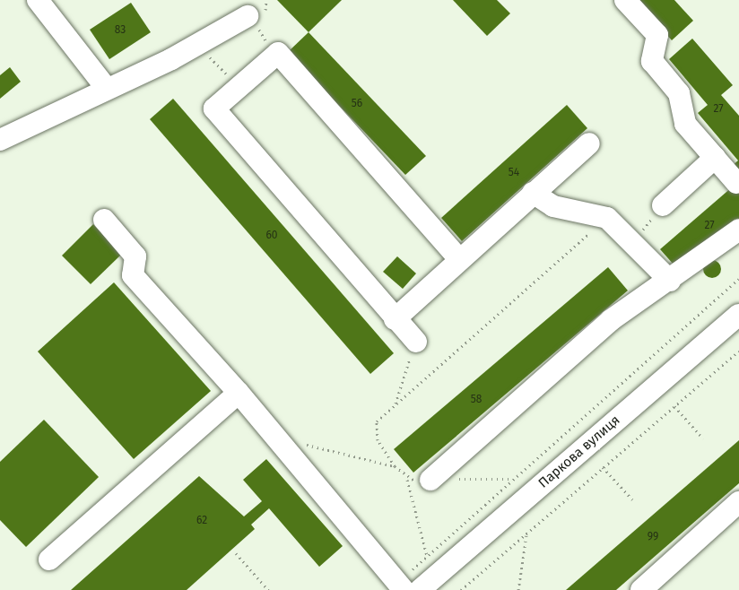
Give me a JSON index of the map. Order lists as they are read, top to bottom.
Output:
{
  "streets": {
    "street": ["Паркова вулиця"]
  },
  "house_numbers": [
    "83",
    "56",
    "27",
    "54",
    "27",
    "60",
    "58",
    "62",
    "99"
  ]
}
